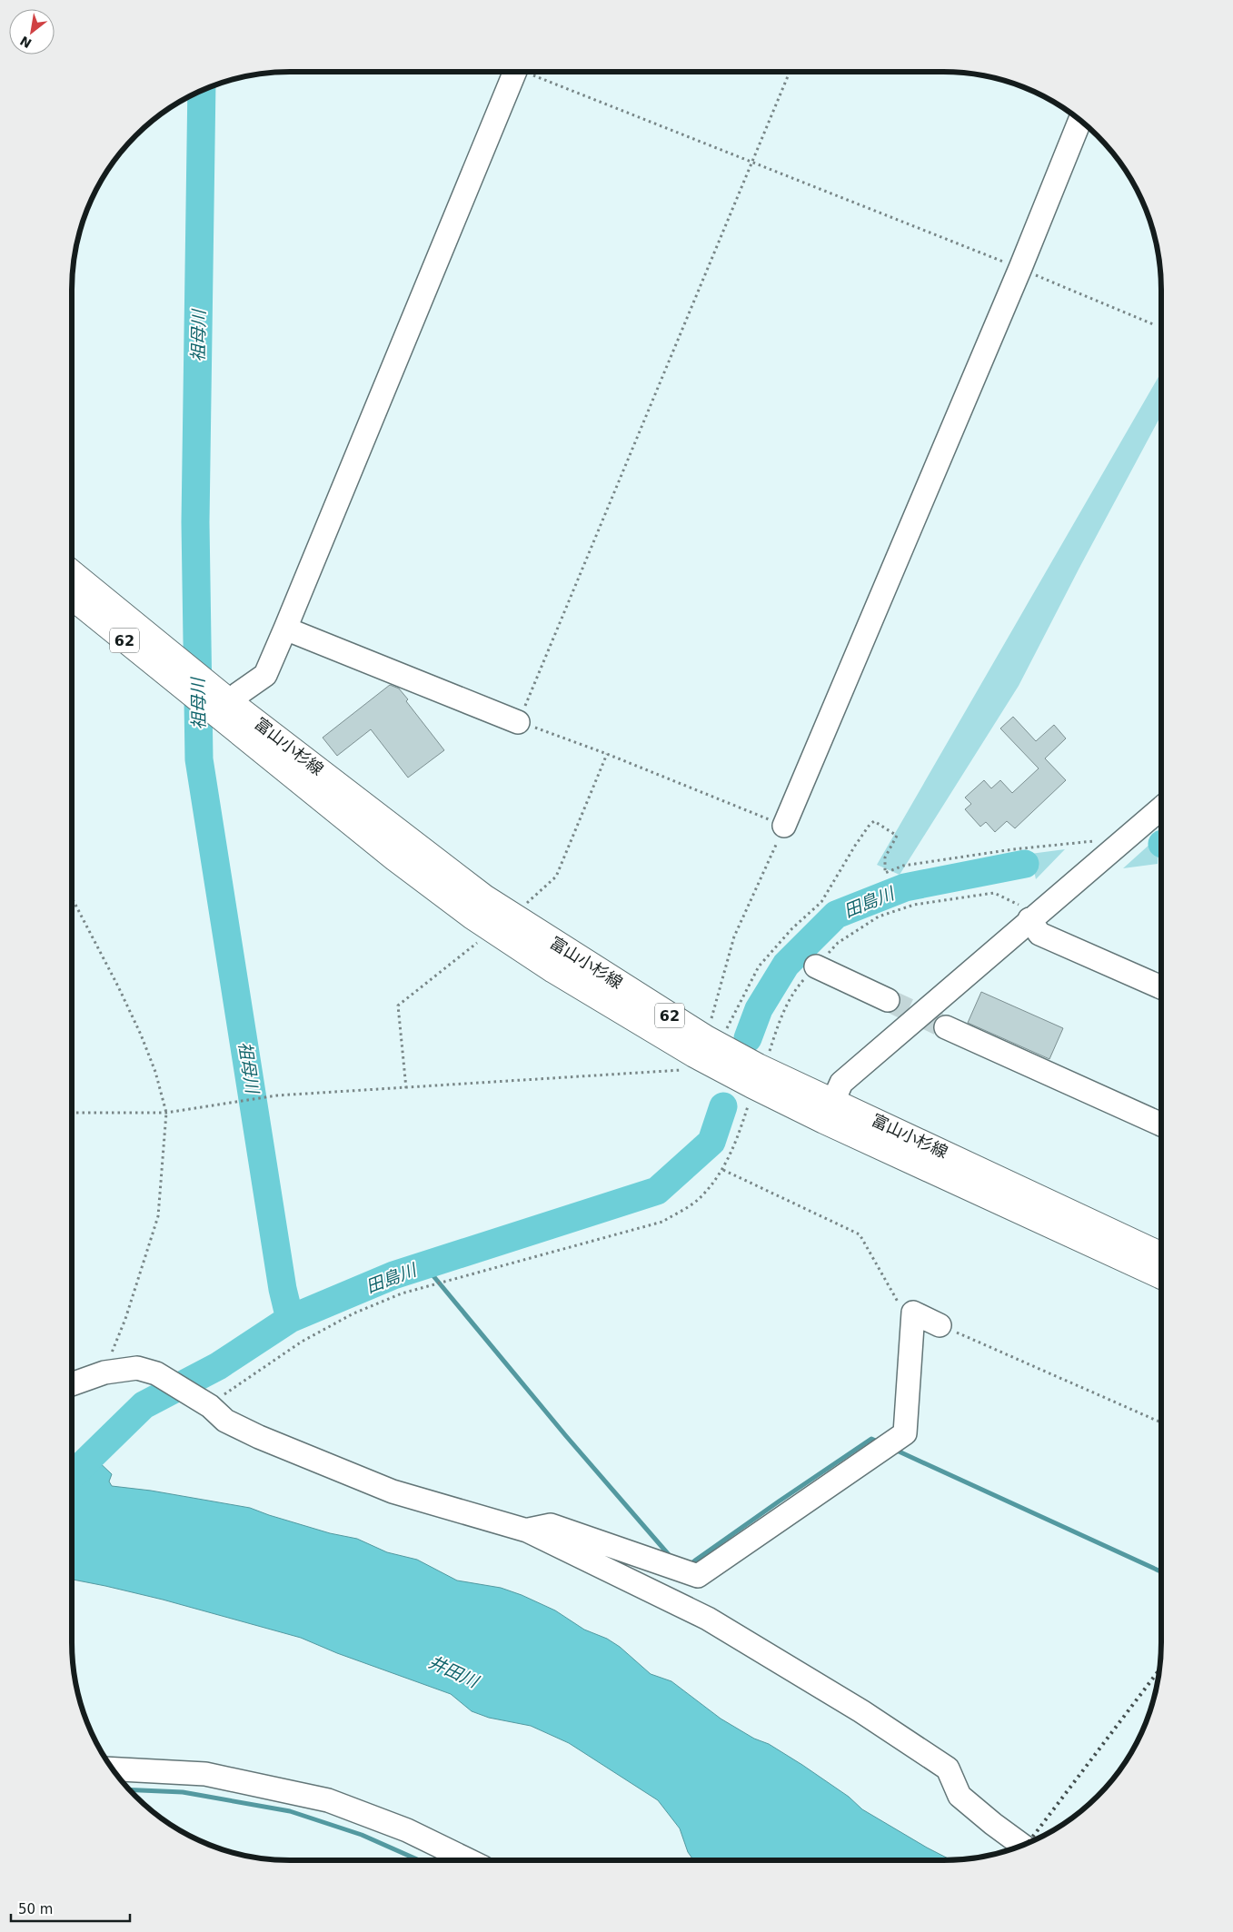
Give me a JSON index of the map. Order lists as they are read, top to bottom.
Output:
{
  "streets": {
    "main road": ["62", "富山小杉線"]
  },
  "water": ["祖母川", "田島川", "井田川"],
  "scale_bar": "50 m",
  "north": "bottom left"
}
